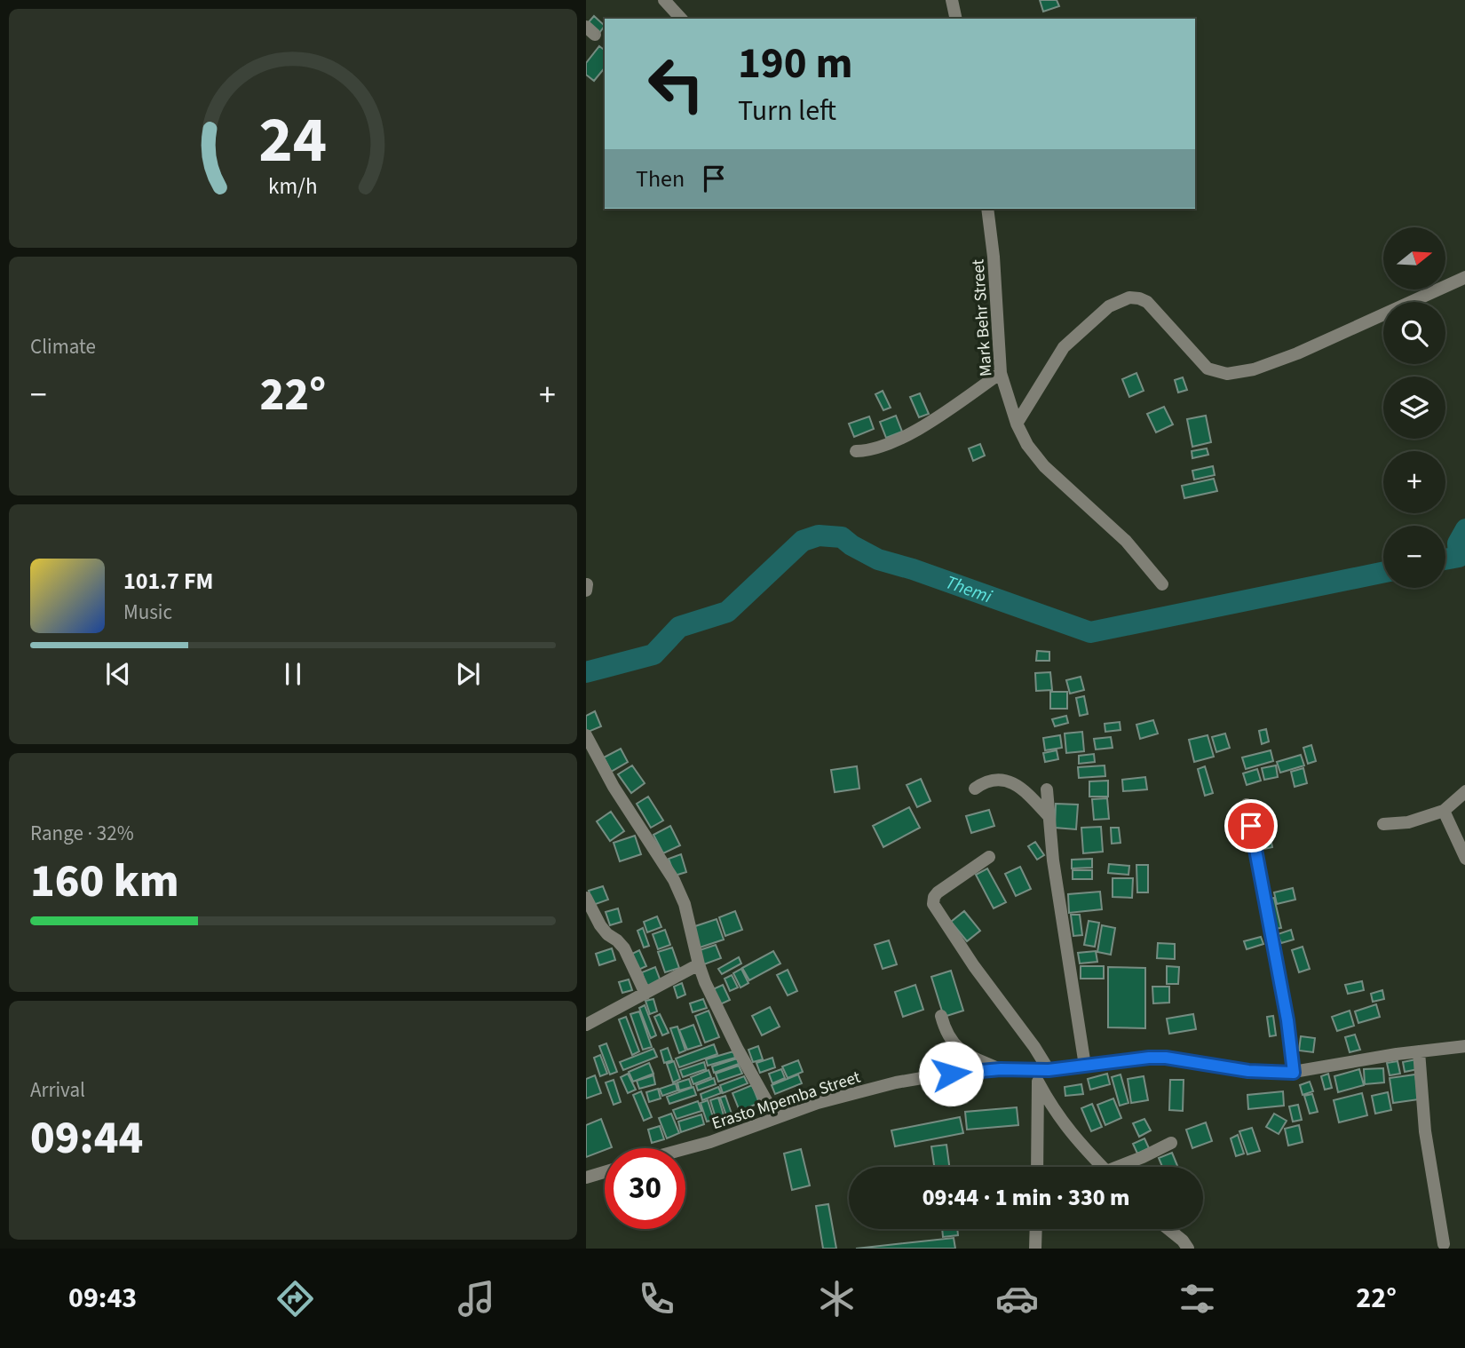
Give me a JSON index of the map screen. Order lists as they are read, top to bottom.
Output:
{
  "streets": {
    "street": ["Mark Behr Street", "Erasto Mpemba Street"]
  },
  "water": ["Themi"],
  "north": "right",
  "page": {
    "turn": ["190 m", "Turn left"],
    "then": "Then",
    "map_buttons": ["+", "−"],
    "tile": [
      "Climate",
      ["Range · 32%", "160 km"],
      ["Arrival", "09:44"]
    ],
    "heat": ["−", "22°", "+"],
    "song": ["101.7 FM", "Music"],
    "limit": "30",
    "trip": "09:44 · 1 min · 330 m",
    "tabs": ["09:43", "22°"],
    "gauge": ["24", "km/h"]
  }
}
